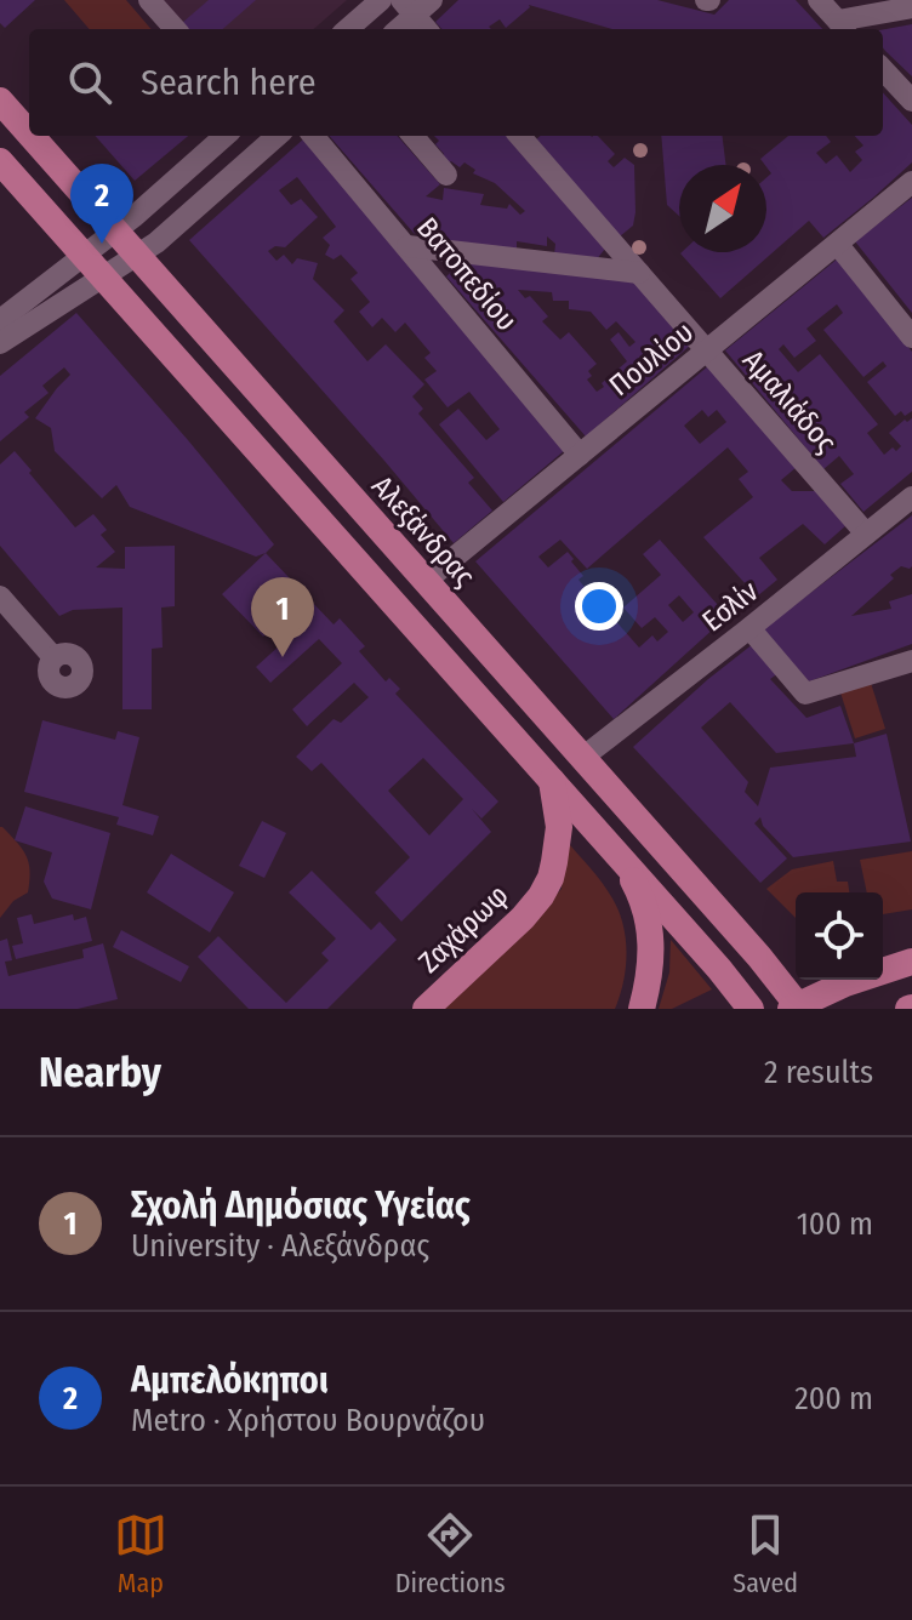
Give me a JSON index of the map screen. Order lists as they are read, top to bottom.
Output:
{
  "streets": {
    "main road": ["Αλεξάνδρας", "Ζαχάρωφ"],
    "street": [
      "Βατοπεδίου",
      "Πουλίου",
      "Αμαλιάδος",
      "Εσλίν"
    ]
  },
  "crossings": [
    ["Βατοπεδίου", "Πουλίου"],
    ["Πουλίου", "Αμαλιάδος"],
    ["Πουλίου", "Αλεξάνδρας"],
    ["Αμαλιάδος", "Εσλίν"],
    ["Αλεξάνδρας", "Εσλίν"]
  ],
  "north": "top right",
  "page": {
    "search": "Search here",
    "pins": ["2", "1"],
    "heading": ["Nearby", "2 results"],
    "list": [
      {
        "mark": "1",
        "name": "Σχολή Δημόσιας Υγείας",
        "note": "University · Αλεξάνδρας",
        "value": "100 m"
      },
      {
        "mark": "2",
        "name": "Αμπελόκηποι",
        "note": "Metro · Χρήστου Βουρνάζου",
        "value": "200 m"
      }
    ],
    "nav": ["Map", "Directions", "Saved"]
  }
}
